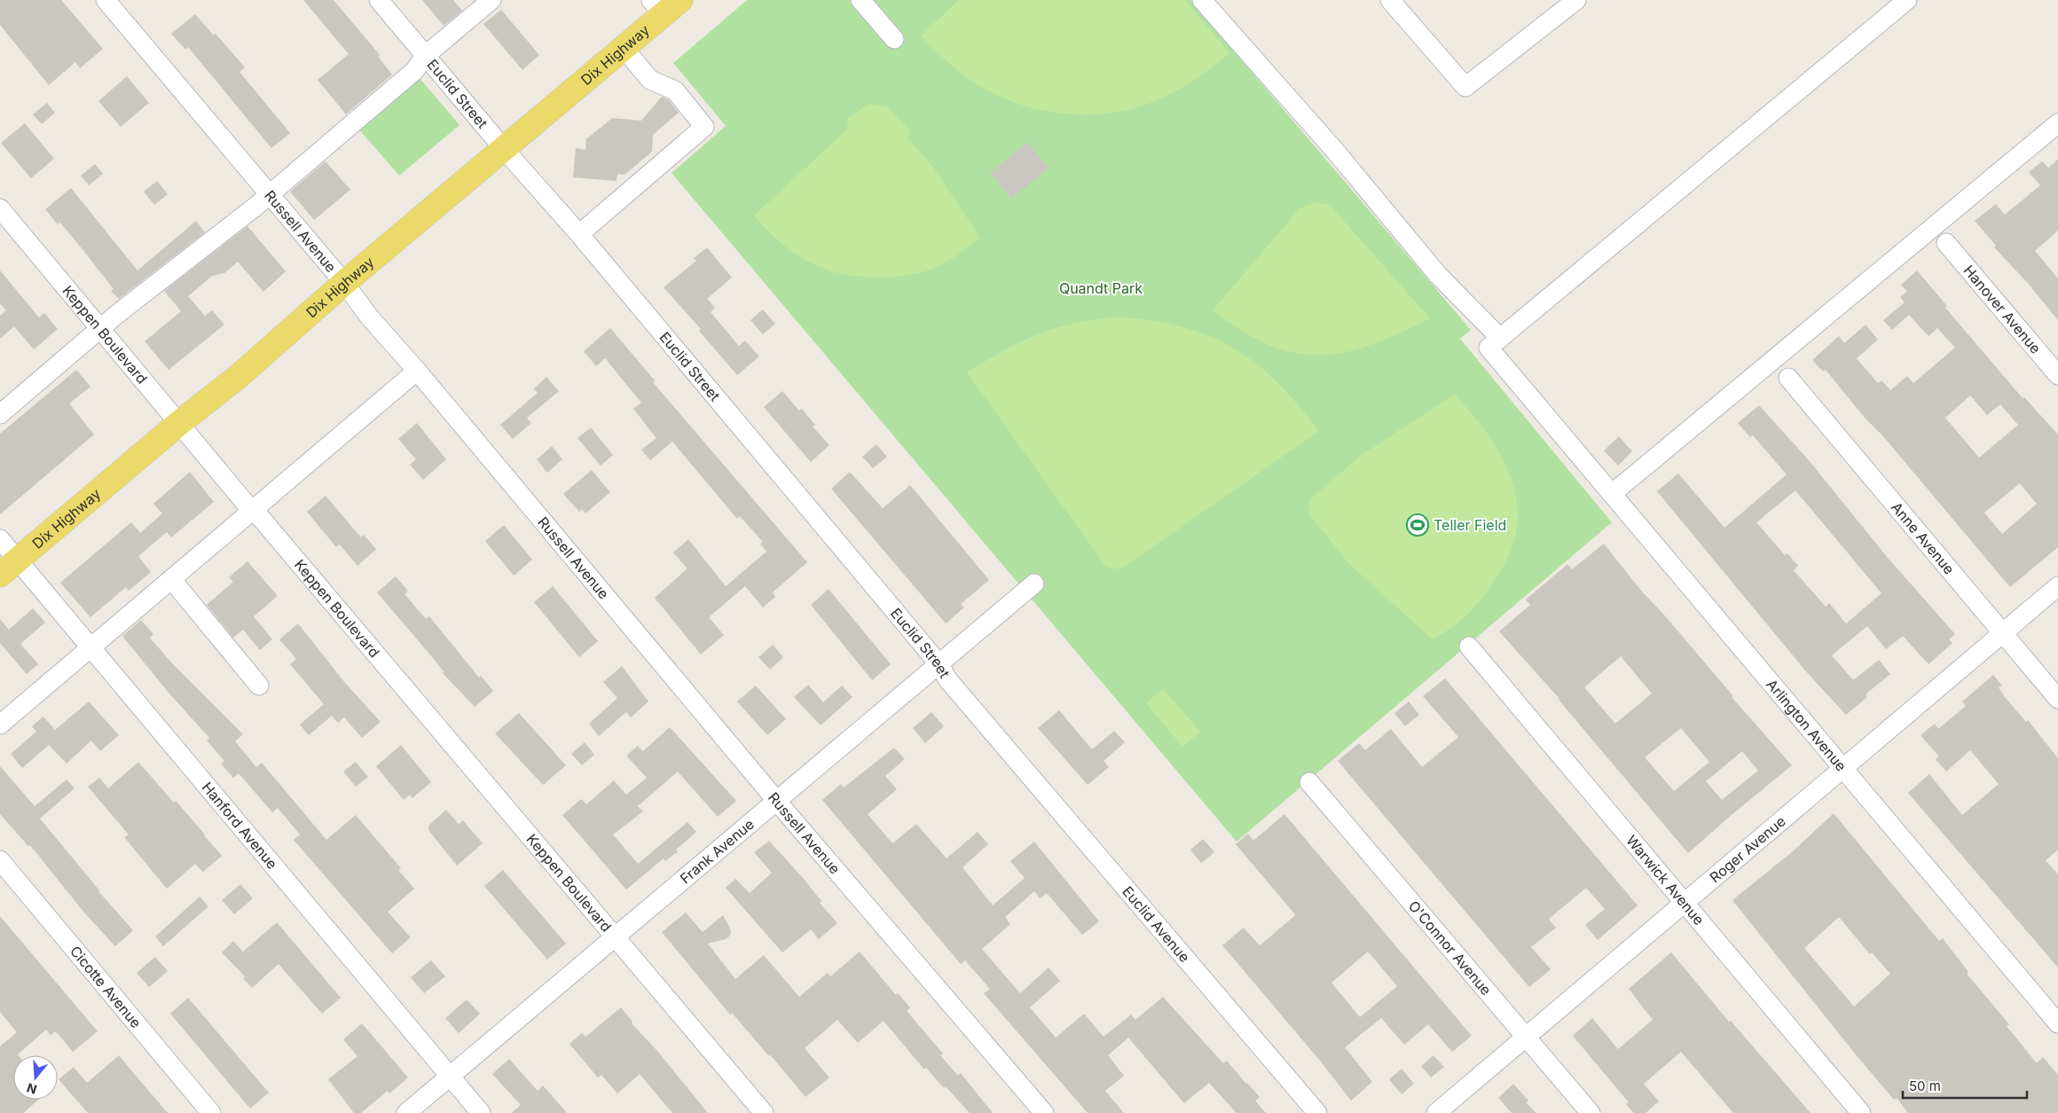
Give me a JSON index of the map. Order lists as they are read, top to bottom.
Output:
{
  "streets": {
    "main road": ["Dix Highway"],
    "street": [
      "Euclid Street",
      "Russell Avenue",
      "Hanover Avenue",
      "Keppen Boulevard",
      "Anne Avenue",
      "Arlington Avenue",
      "Hanford Avenue",
      "Roger Avenue",
      "Frank Avenue",
      "Warwick Avenue",
      "Euclid Avenue",
      "O'Connor Avenue",
      "Cicotte Avenue"
    ]
  },
  "crossings": [
    ["Dix Highway", "Euclid Street"],
    ["Dix Highway", "Russell Avenue"],
    ["Dix Highway", "Keppen Boulevard"],
    ["Dix Highway", "Hanford Avenue"],
    ["Euclid Street", "Frank Avenue"],
    ["Euclid Street", "Euclid Avenue"],
    ["Russell Avenue", "Frank Avenue"],
    ["Keppen Boulevard", "Frank Avenue"],
    ["Anne Avenue", "Roger Avenue"],
    ["Arlington Avenue", "Roger Avenue"],
    ["Hanford Avenue", "Frank Avenue"],
    ["Roger Avenue", "Warwick Avenue"],
    ["Roger Avenue", "O'Connor Avenue"]
  ],
  "parks": ["Quandt Park"],
  "places": {
    "sports": ["Teller Field"]
  },
  "scale_bar": "50 m",
  "north": "bottom"
}
